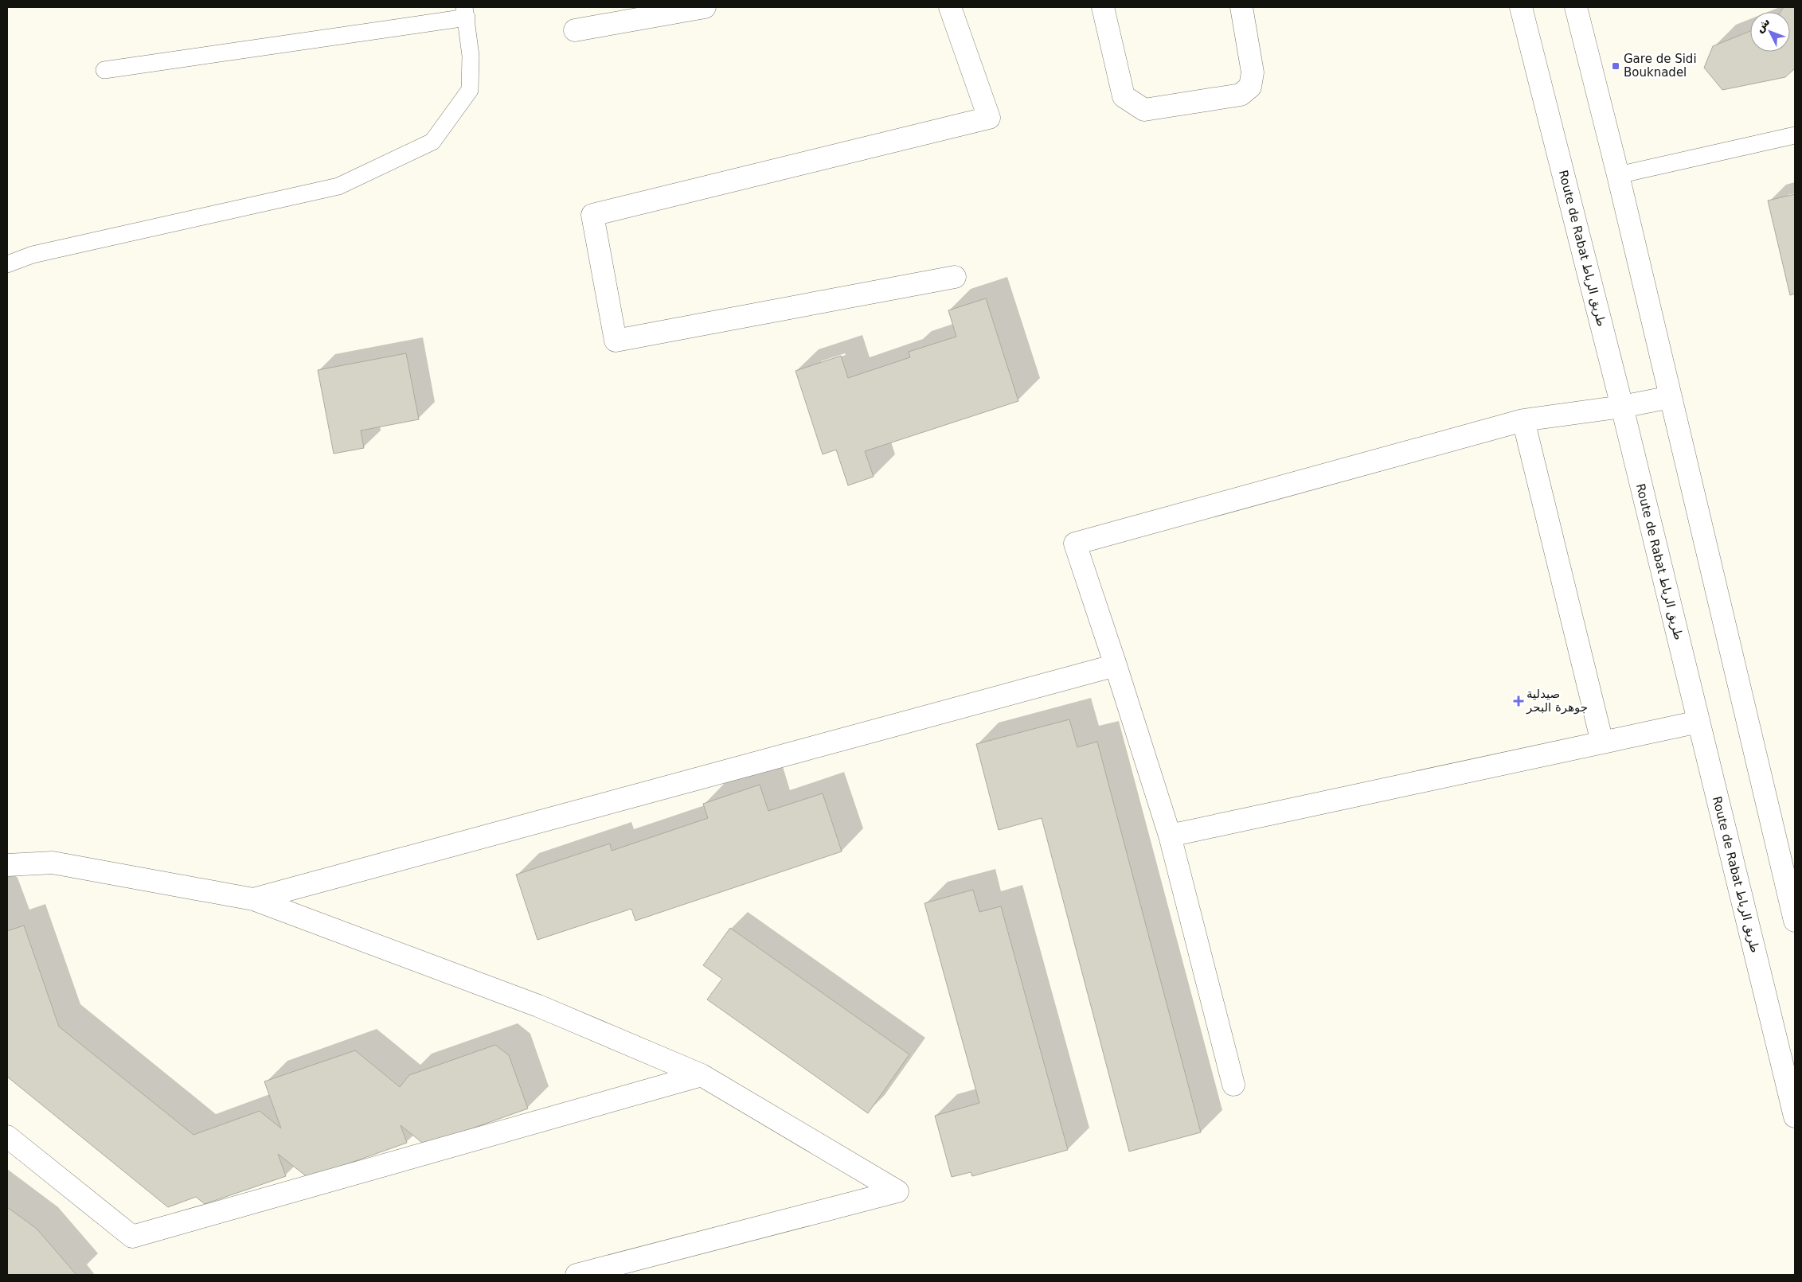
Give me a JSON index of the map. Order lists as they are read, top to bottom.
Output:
{
  "streets": {
    "street": ["Route de Rabat طريق الرباط"]
  },
  "places": {
    "transit": ["Gare de Sidi Bouknadel"],
    "health": ["صيدلية جوهرة البحر"]
  },
  "north": "top left"
}
